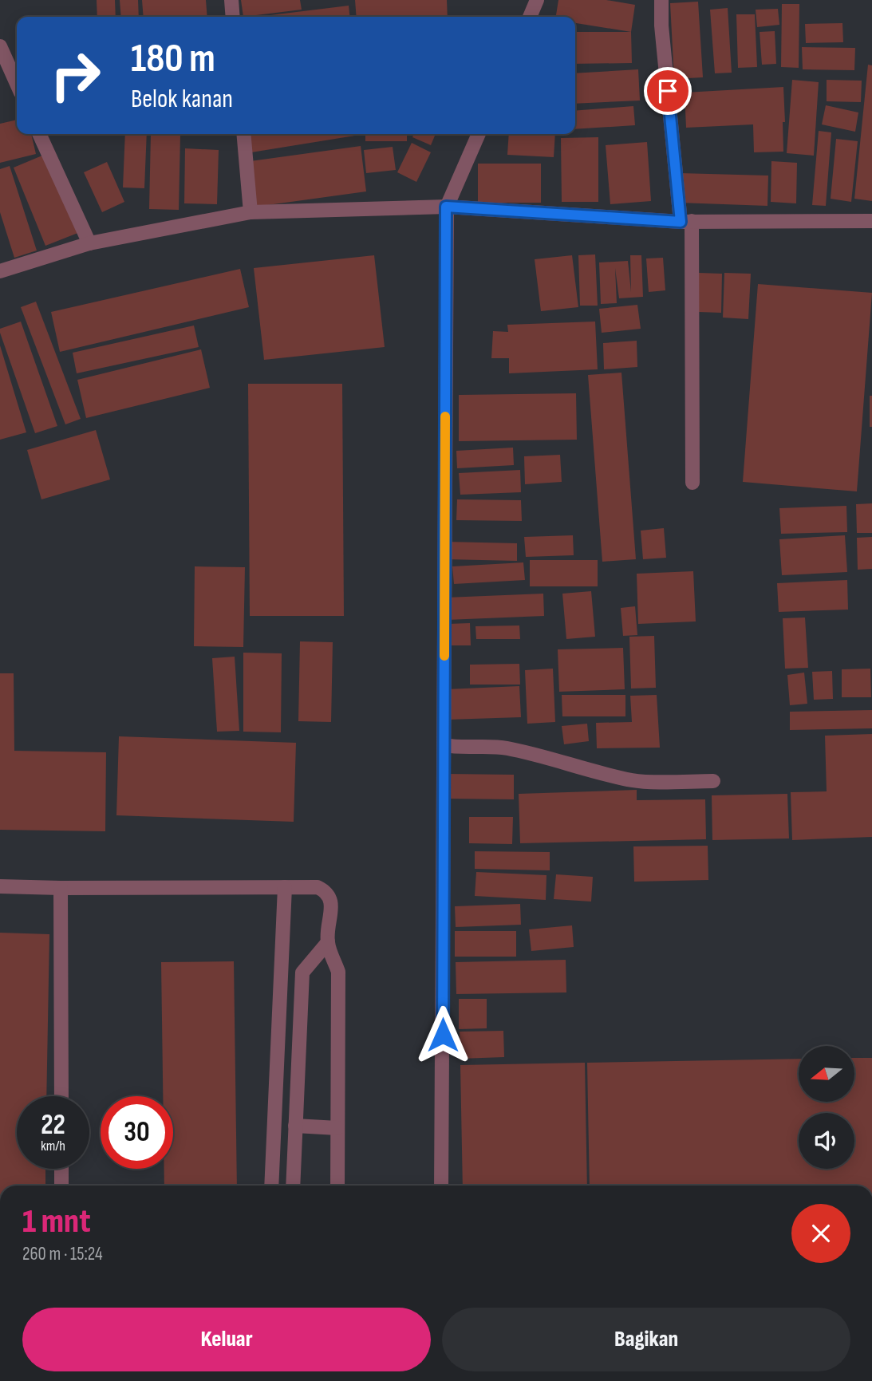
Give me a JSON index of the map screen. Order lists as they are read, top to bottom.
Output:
{
  "north": "left",
  "page": {
    "turn": ["180 m", "Belok kanan"],
    "speed": "22 km/h",
    "limit": "30",
    "heading": ["1 mnt", "260 m · 15:24"],
    "buttons": ["Keluar", "Bagikan"]
  }
}
